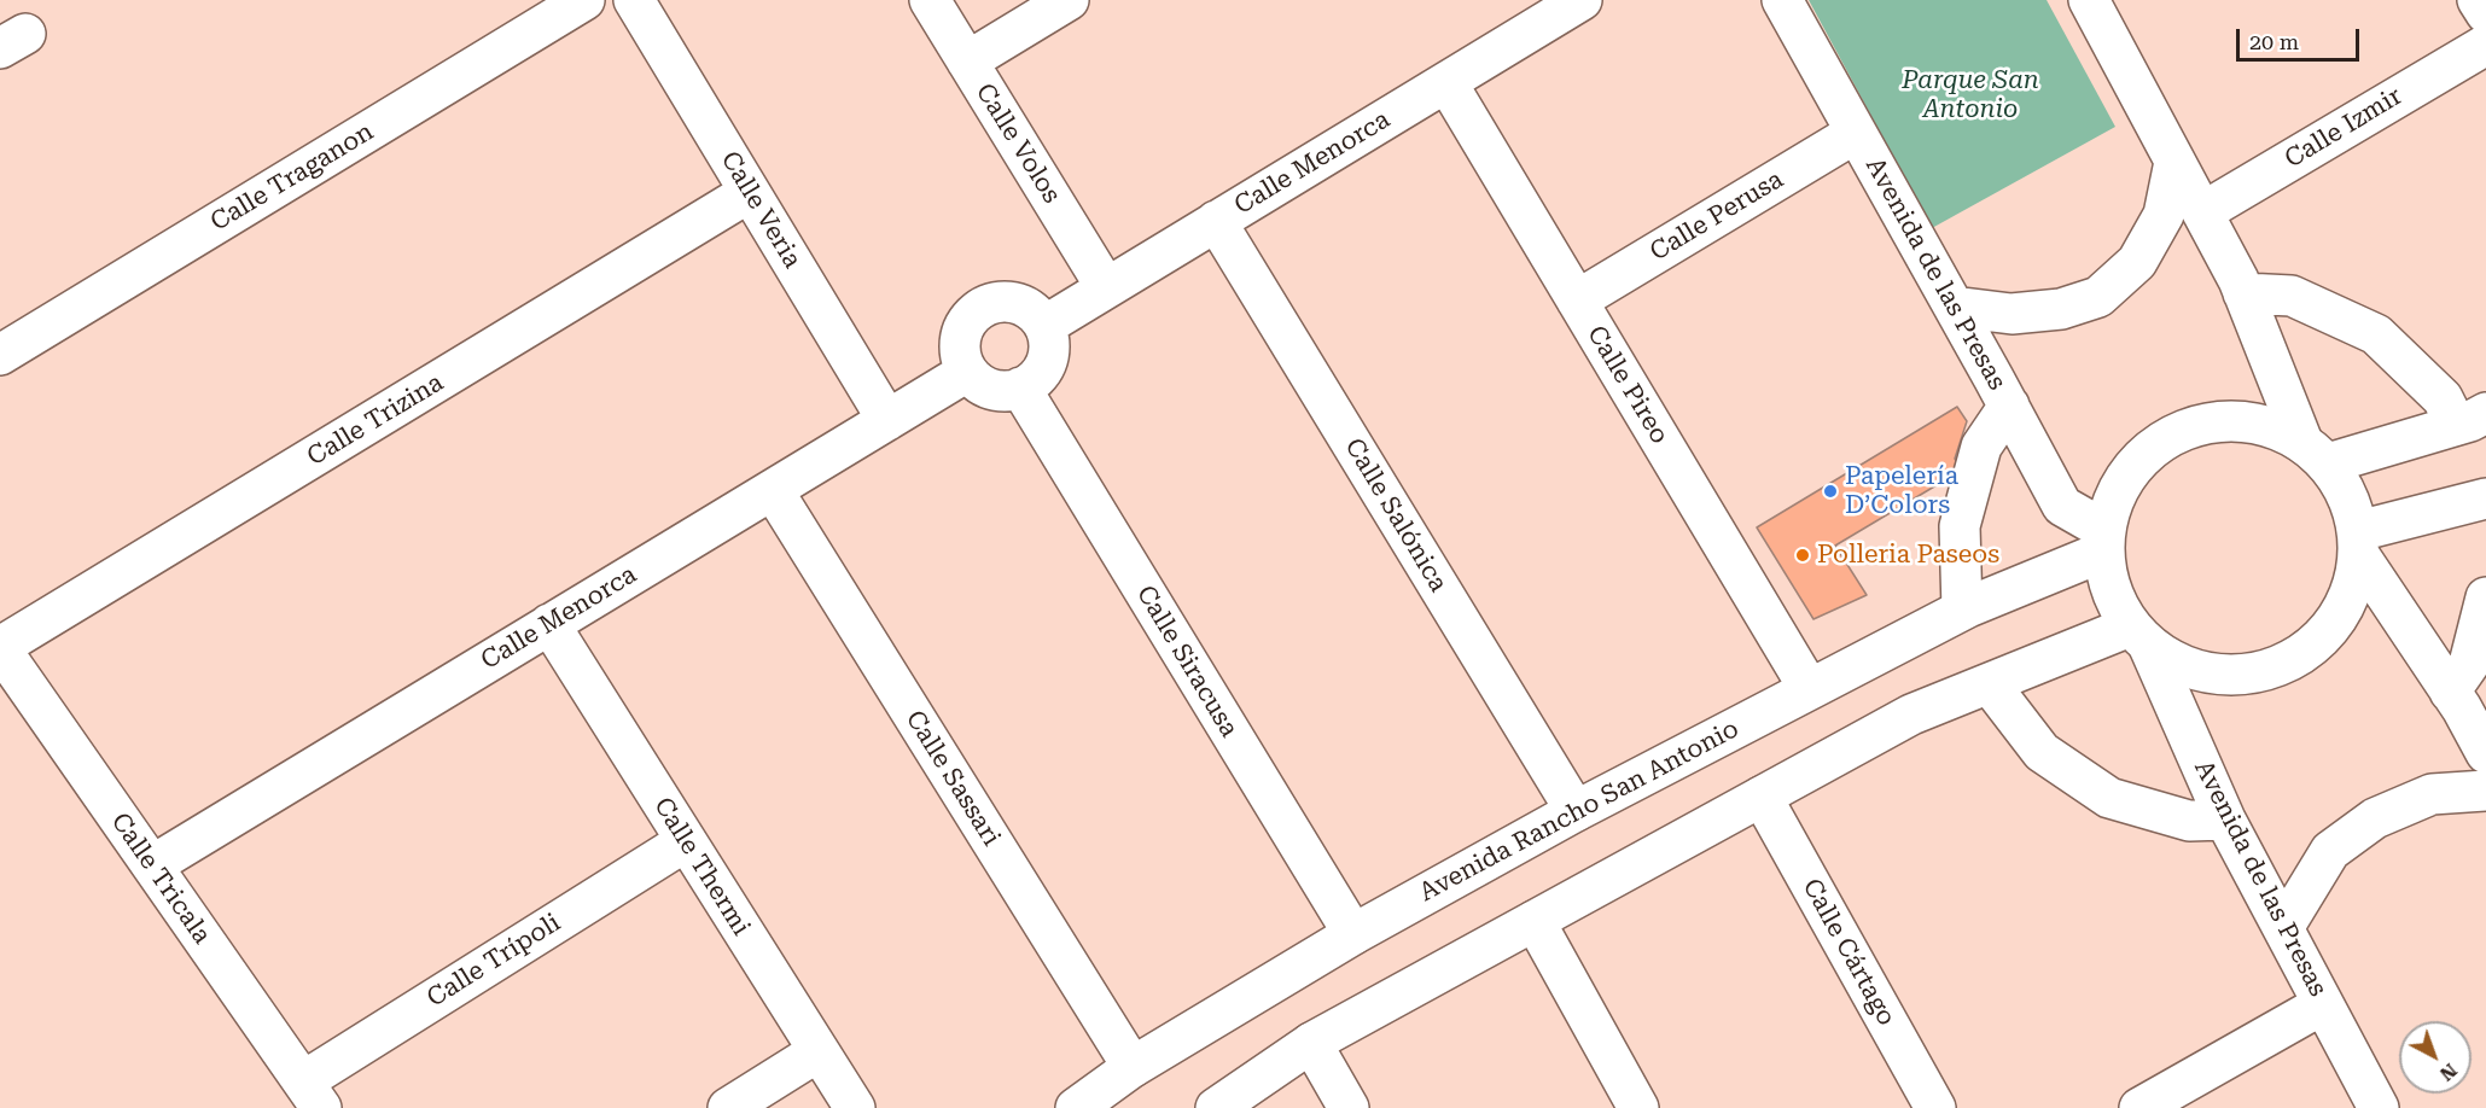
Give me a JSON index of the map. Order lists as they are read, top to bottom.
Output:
{
  "streets": {
    "street": [
      "Calle Izmir",
      "Calle Volos",
      "Calle Menorca",
      "Calle Traganon",
      "Calle Veria",
      "Calle Perusa",
      "Avenida de las Presas",
      "Calle Pireo",
      "Calle Trizina",
      "Calle Salónica",
      "Calle Siracusa",
      "Calle Sassari",
      "Avenida Rancho San Antonio",
      "Calle Thermi",
      "Calle Tricala",
      "Calle Cártago",
      "Calle Trípoli"
    ]
  },
  "crossings": [
    ["Calle Volos", "Calle Menorca"],
    ["Calle Menorca", "Calle Veria"],
    ["Calle Menorca", "Calle Pireo"],
    ["Calle Menorca", "Calle Salónica"],
    ["Calle Menorca", "Calle Siracusa"],
    ["Calle Menorca", "Calle Sassari"],
    ["Calle Menorca", "Calle Thermi"],
    ["Calle Menorca", "Calle Tricala"],
    ["Calle Veria", "Calle Trizina"],
    ["Calle Perusa", "Avenida de las Presas"],
    ["Calle Perusa", "Calle Pireo"],
    ["Avenida de las Presas", "Avenida Rancho San Antonio"],
    ["Calle Pireo", "Avenida Rancho San Antonio"],
    ["Calle Trizina", "Calle Tricala"],
    ["Calle Salónica", "Avenida Rancho San Antonio"],
    ["Calle Siracusa", "Avenida Rancho San Antonio"],
    ["Calle Sassari", "Avenida Rancho San Antonio"],
    ["Calle Thermi", "Calle Trípoli"],
    ["Calle Tricala", "Calle Trípoli"]
  ],
  "parks": ["Parque San Antonio"],
  "places": ["Papelería D’Colors", "Polleria Paseos"],
  "scale_bar": "20 m",
  "north": "bottom right"
}
